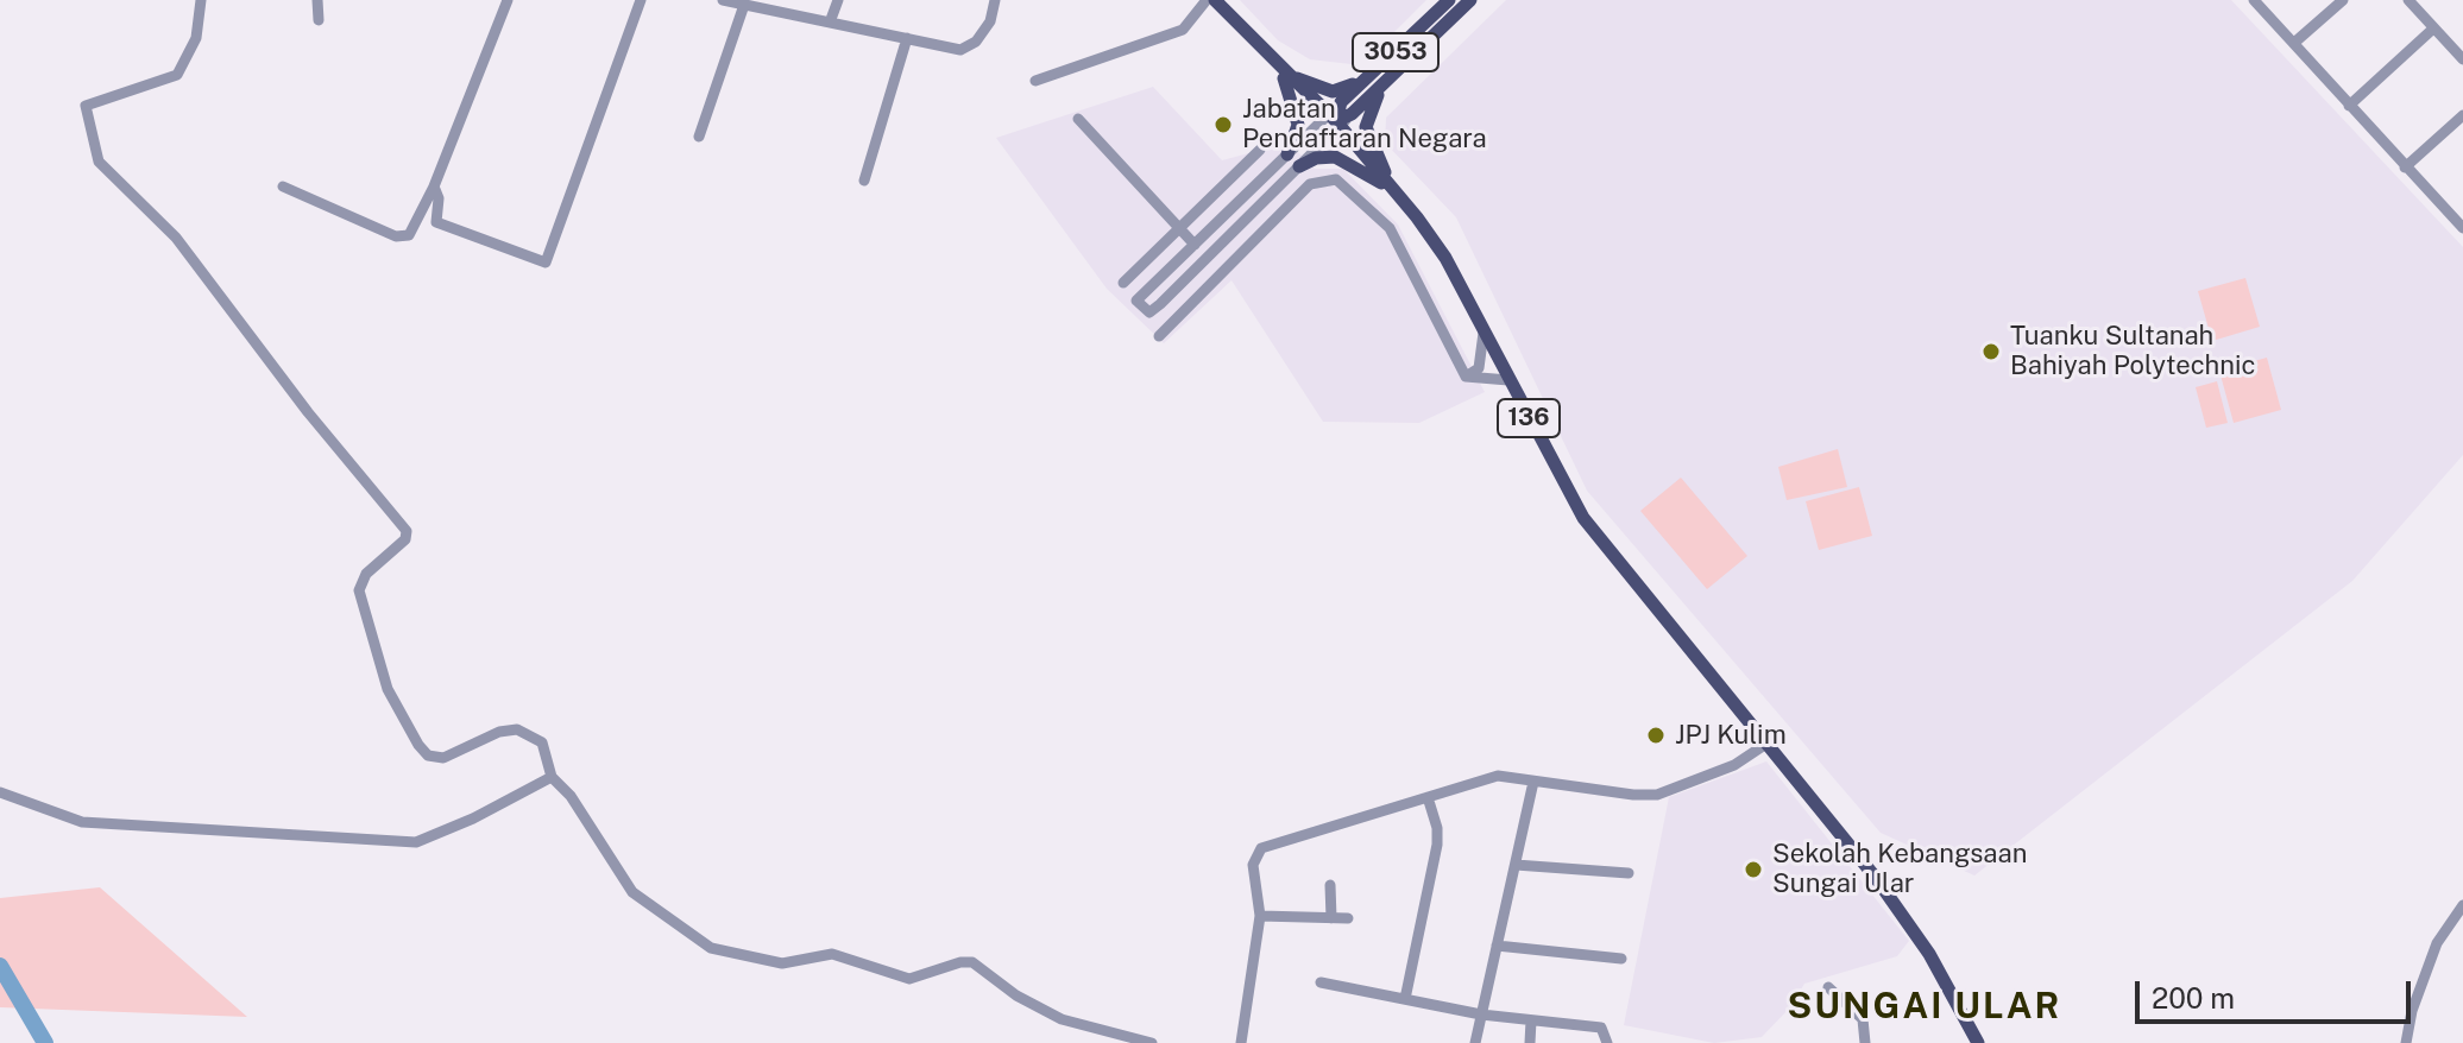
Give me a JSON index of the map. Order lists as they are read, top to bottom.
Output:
{
  "streets": {
    "main road": ["3053", "136"]
  },
  "crossings": [
    ["3053", "136"]
  ],
  "districts": ["SUNGAI ULAR"],
  "places": [
    "Jabatan Pendaftaran Negara",
    "Tuanku Sultanah Bahiyah Polytechnic",
    "JPJ Kulim",
    "Sekolah Kebangsaan Sungai Ular"
  ],
  "scale_bar": "200 m"
}
